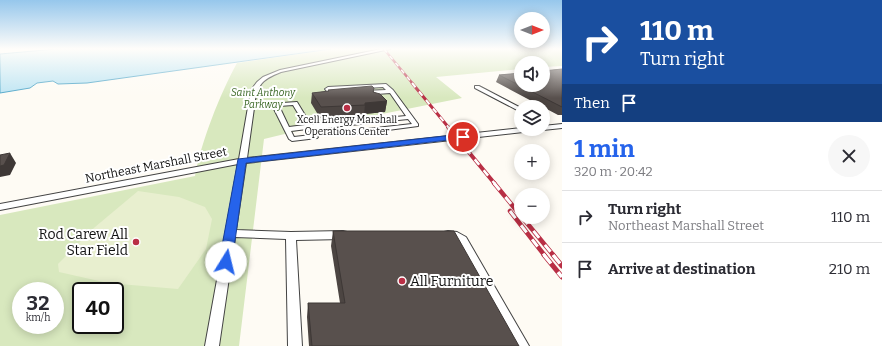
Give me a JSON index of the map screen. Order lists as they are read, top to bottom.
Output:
{
  "streets": {
    "street": ["Northeast Marshall Street"]
  },
  "parks": ["Saint Anthony Parkway"],
  "places": ["Xcell Energy Marshall Operations Center", "Rod Carew All Star Field", "All Furniture"],
  "north": "right",
  "page": {
    "turn": ["110 m", "Turn right"],
    "map_buttons": ["+", "−"],
    "then": "Then",
    "heading": ["1 min", "320 m · 20:42"],
    "list": [
      {
        "name": "Turn right",
        "note": "Northeast Marshall Street",
        "value": "110 m"
      },
      {
        "name": "Arrive at destination",
        "value": "210 m"
      }
    ],
    "speed": "32 km/h",
    "limit": "40"
  }
}
